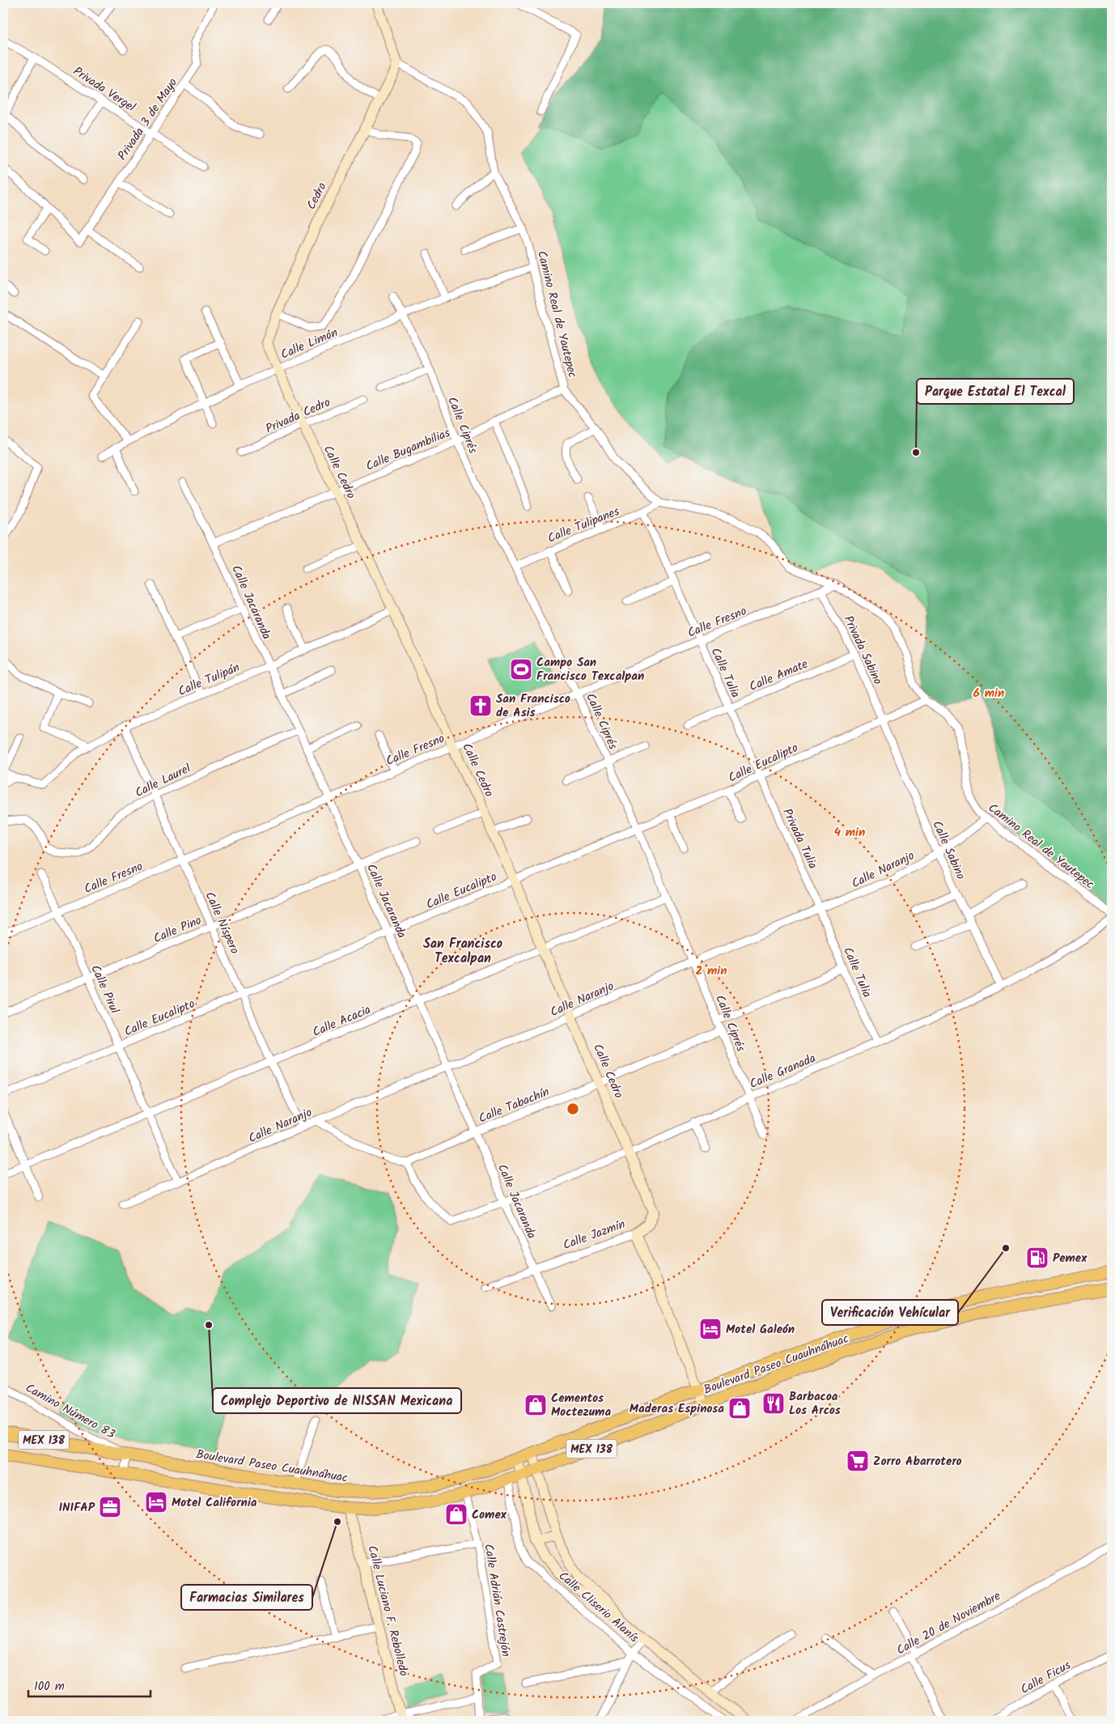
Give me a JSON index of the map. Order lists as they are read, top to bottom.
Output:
{
  "streets": {
    "main road": ["Boulevard Paseo Cuauhnáhuac", "MEX 138"],
    "street": [
      "Privada Vergel",
      "Privada 3 de Mayo",
      "Cedro",
      "Camino Real de Yautepec",
      "Calle Limón",
      "Privada Cedro",
      "Calle Ciprés",
      "Calle Bugambilias",
      "Calle Cedro",
      "Calle Tulipanes",
      "Calle Jacaranda",
      "Calle Fresno",
      "Privada Sabino",
      "Calle Tulia",
      "Calle Amate",
      "Calle Tulipán",
      "Calle Eucalipto",
      "Calle Laurel",
      "Privada Tulia",
      "Calle Sabino",
      "Calle Naranjo",
      "Calle Níspero",
      "Calle Pino",
      "Calle Pirul",
      "Calle Acacia",
      "Calle Granada",
      "Calle Tabachín",
      "Calle Jazmín",
      "Camino Número 83",
      "Calle Adrián Castrejón",
      "Calle Cliserio Alanís",
      "Calle Luciano F. Rebolledo",
      "Calle 20 de Noviembre",
      "Calle Ficus"
    ]
  },
  "crossings": [
    ["Privada Vergel", "Privada 3 de Mayo"],
    ["Cedro", "Camino Real de Yautepec"],
    ["Cedro", "Calle Cedro"],
    ["Camino Real de Yautepec", "Calle Limón"],
    ["Camino Real de Yautepec", "Calle Bugambilias"],
    ["Camino Real de Yautepec", "Calle Tulipanes"],
    ["Camino Real de Yautepec", "Calle Fresno"],
    ["Camino Real de Yautepec", "Calle Eucalipto"],
    ["Camino Real de Yautepec", "Calle Naranjo"],
    ["Calle Limón", "Calle Ciprés"],
    ["Calle Limón", "Calle Cedro"],
    ["Privada Cedro", "Calle Cedro"],
    ["Calle Ciprés", "Calle Bugambilias"],
    ["Calle Ciprés", "Calle Tulipanes"],
    ["Calle Ciprés", "Calle Fresno"],
    ["Calle Ciprés", "Calle Eucalipto"],
    ["Calle Ciprés", "Calle Naranjo"],
    ["Calle Ciprés", "Calle Acacia"],
    ["Calle Ciprés", "Calle Granada"],
    ["Calle Ciprés", "Calle Tabachín"],
    ["Calle Bugambilias", "Calle Cedro"],
    ["Calle Bugambilias", "Calle Jacaranda"],
    ["Calle Cedro", "Calle Fresno"],
    ["Calle Cedro", "Calle Tulipán"],
    ["Calle Cedro", "Calle Eucalipto"],
    ["Calle Cedro", "Calle Naranjo"],
    ["Calle Cedro", "Calle Acacia"],
    ["Calle Cedro", "Calle Granada"],
    ["Calle Cedro", "Calle Tabachín"],
    ["Calle Cedro", "Calle Jazmín"],
    ["Calle Tulipanes", "Calle Tulia"],
    ["Calle Jacaranda", "Calle Fresno"],
    ["Calle Jacaranda", "Calle Tulipán"],
    ["Calle Jacaranda", "Calle Eucalipto"],
    ["Calle Jacaranda", "Calle Laurel"],
    ["Calle Jacaranda", "Calle Naranjo"],
    ["Calle Jacaranda", "Calle Pino"],
    ["Calle Jacaranda", "Calle Acacia"],
    ["Calle Jacaranda", "Calle Granada"],
    ["Calle Jacaranda", "Calle Tabachín"],
    ["Calle Jacaranda", "Calle Jazmín"],
    ["Calle Fresno", "Privada Sabino"],
    ["Calle Fresno", "Calle Tulia"],
    ["Calle Fresno", "Calle Níspero"],
    ["Calle Fresno", "Calle Pirul"],
    ["Privada Sabino", "Calle Amate"],
    ["Privada Sabino", "Calle Eucalipto"],
    ["Privada Sabino", "Calle Sabino"],
    ["Calle Tulia", "Calle Amate"],
    ["Calle Tulia", "Calle Eucalipto"],
    ["Calle Tulia", "Privada Tulia"],
    ["Calle Tulia", "Calle Naranjo"],
    ["Calle Tulia", "Calle Granada"],
    ["Calle Tulipán", "Calle Níspero"],
    ["Calle Eucalipto", "Privada Tulia"],
    ["Calle Eucalipto", "Calle Sabino"],
    ["Calle Eucalipto", "Calle Níspero"],
    ["Calle Eucalipto", "Calle Pirul"],
    ["Calle Laurel", "Calle Níspero"],
    ["Privada Tulia", "Calle Naranjo"],
    ["Calle Sabino", "Calle Naranjo"],
    ["Calle Sabino", "Calle Granada"],
    ["Calle Naranjo", "Calle Níspero"],
    ["Calle Naranjo", "Calle Pirul"],
    ["Calle Níspero", "Calle Pino"],
    ["Calle Níspero", "Calle Acacia"],
    ["Calle Pino", "Calle Pirul"],
    ["Calle Pirul", "Calle Acacia"],
    ["Calle Granada", "Calle Tabachín"],
    ["Boulevard Paseo Cuauhnáhuac", "Camino Número 83"],
    ["Boulevard Paseo Cuauhnáhuac", "Calle Adrián Castrejón"],
    ["Boulevard Paseo Cuauhnáhuac", "Calle Cliserio Alanís"],
    ["Boulevard Paseo Cuauhnáhuac", "Calle Luciano F. Rebolledo"]
  ],
  "districts": ["San Francisco Texcalpan"],
  "places": {
    "other": [
      "Parque Estatal El Texcal",
      "Verificación Vehícular",
      "Complejo Deportivo de NISSAN Mexicana",
      "Farmacias Similares"
    ],
    "sports": ["Campo San Francisco Texcalpan"],
    "church": ["San Francisco de Asis"],
    "fuel station": ["Pemex"],
    "hotel": ["Motel Galeón", "Motel California"],
    "restaurant": ["Barbacoa Los Arcos"],
    "shop": ["Cementos Moctezuma", "Maderas Espinosa", "Comex"],
    "supermarket": ["Zorro Abarrotero"],
    "office": ["INIFAP"]
  },
  "scale_bar": "100 m",
  "rings": ["6 min", "4 min", "2 min"]
}
